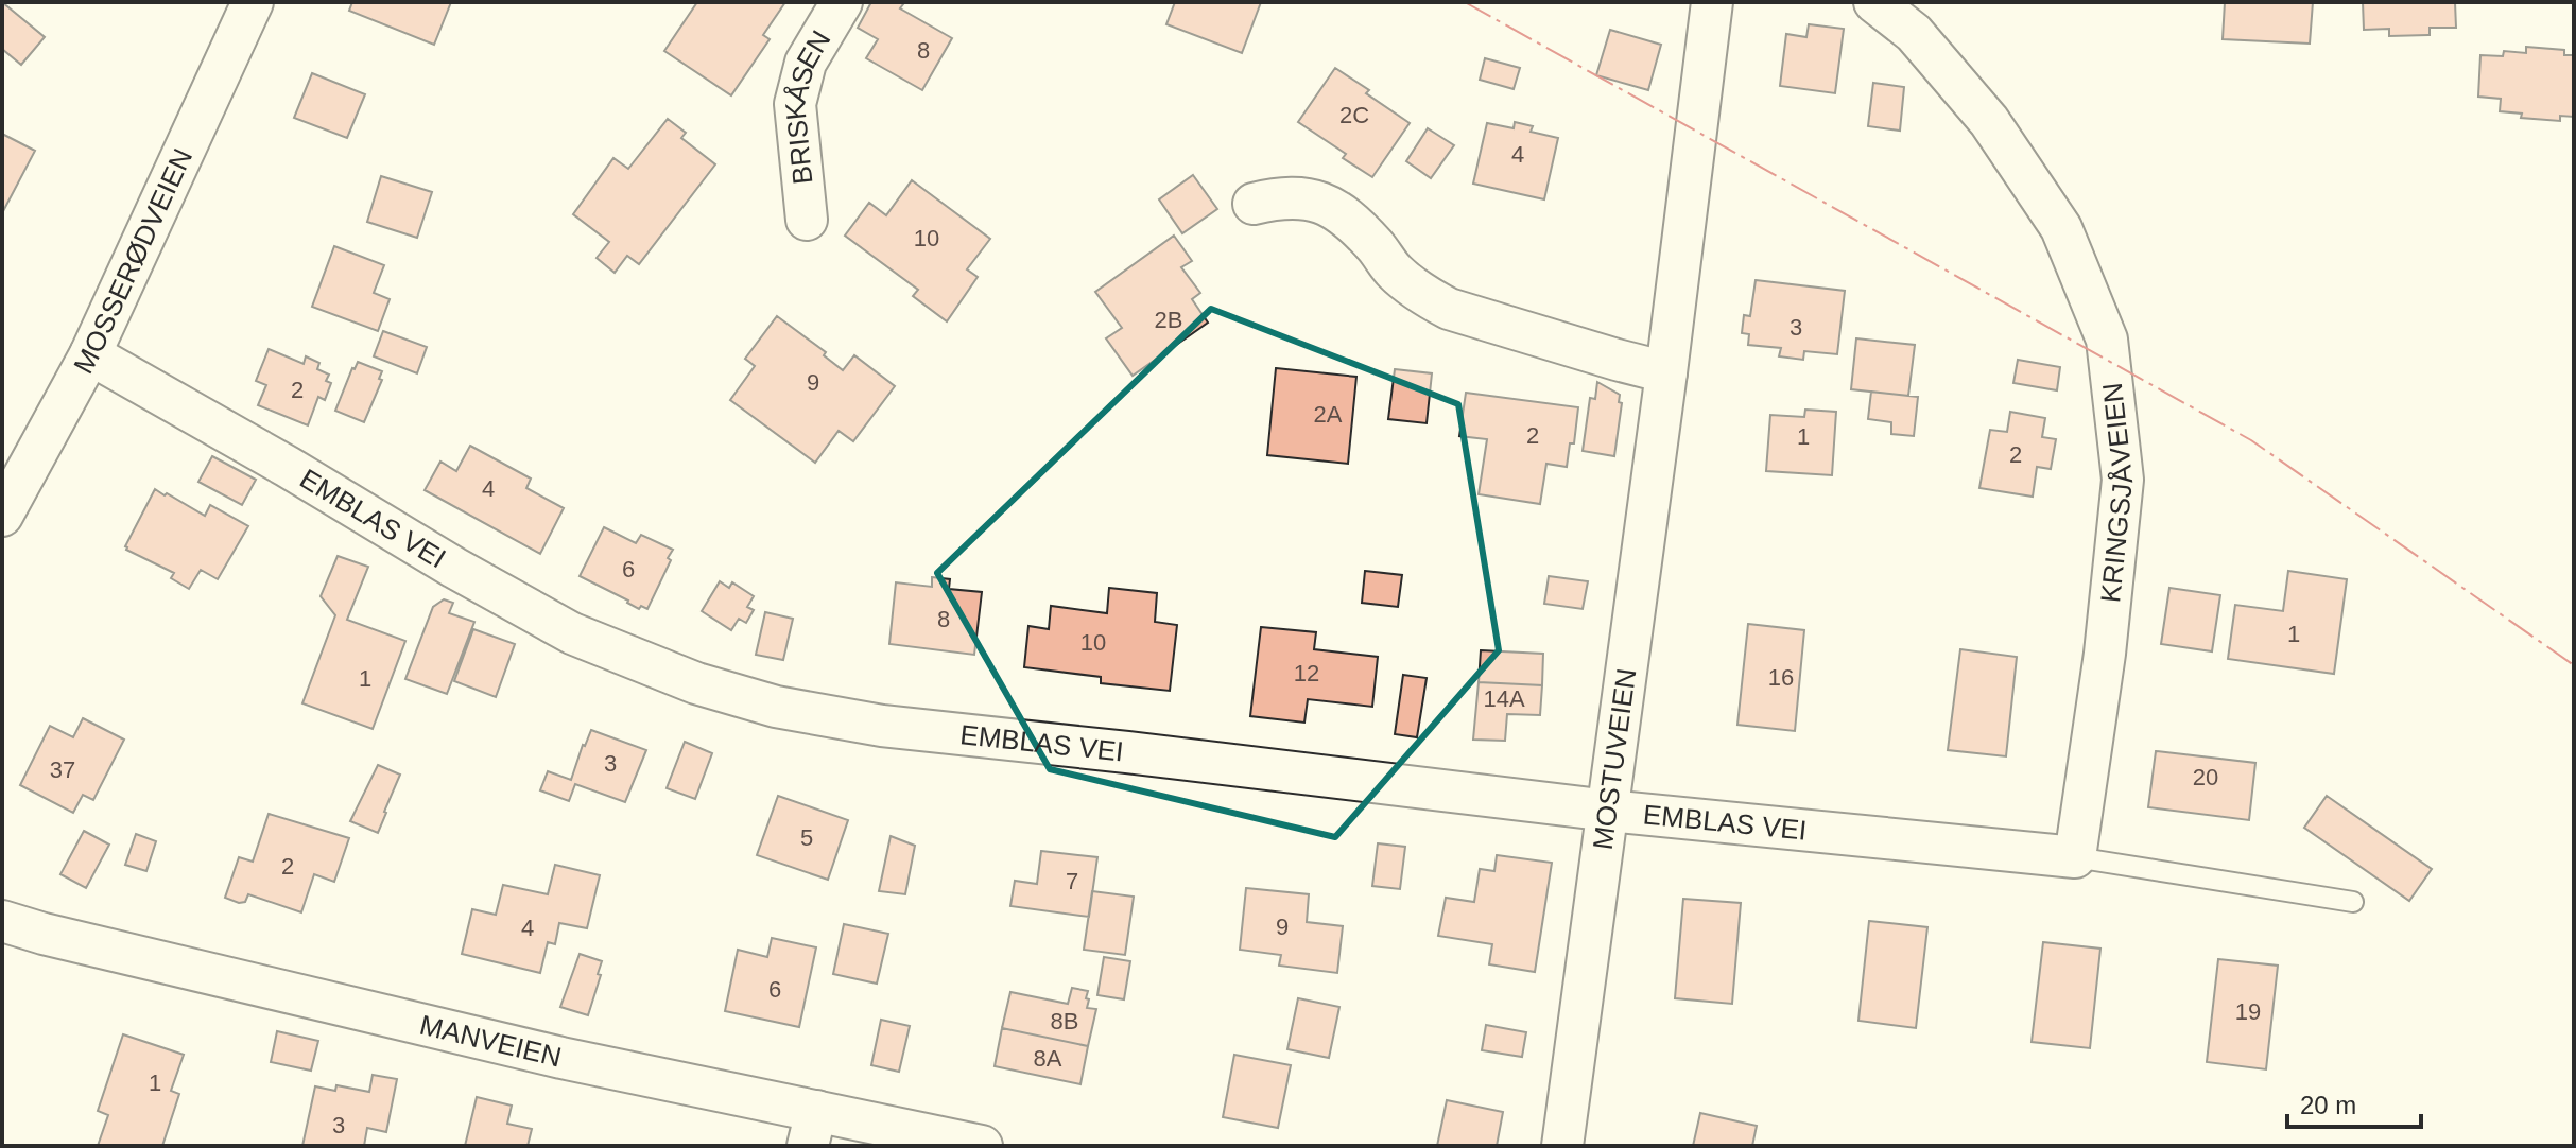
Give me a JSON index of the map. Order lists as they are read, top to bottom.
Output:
{
  "streets": {
    "street": [
      "BRISKÅSEN",
      "MOSSERØDVEIEN",
      "KRINGSJÅVEIEN",
      "EMBLAS VEI",
      "MOSTUVEIEN",
      "MANVEIEN"
    ]
  },
  "crossings": [
    ["MOSSERØDVEIEN", "EMBLAS VEI"],
    ["KRINGSJÅVEIEN", "EMBLAS VEI"],
    ["EMBLAS VEI", "MOSTUVEIEN"]
  ],
  "house_numbers": [
    "8",
    "2C",
    "4",
    "10",
    "2B",
    "3",
    "9",
    "2",
    "2A",
    "2",
    "1",
    "2",
    "4",
    "6",
    "8",
    "1",
    "10",
    "12",
    "16",
    "1",
    "14A",
    "3",
    "37",
    "20",
    "5",
    "2",
    "7",
    "9",
    "4",
    "6",
    "19",
    "8B",
    "8A",
    "1",
    "3"
  ],
  "scale_bar": "20 m"
}
